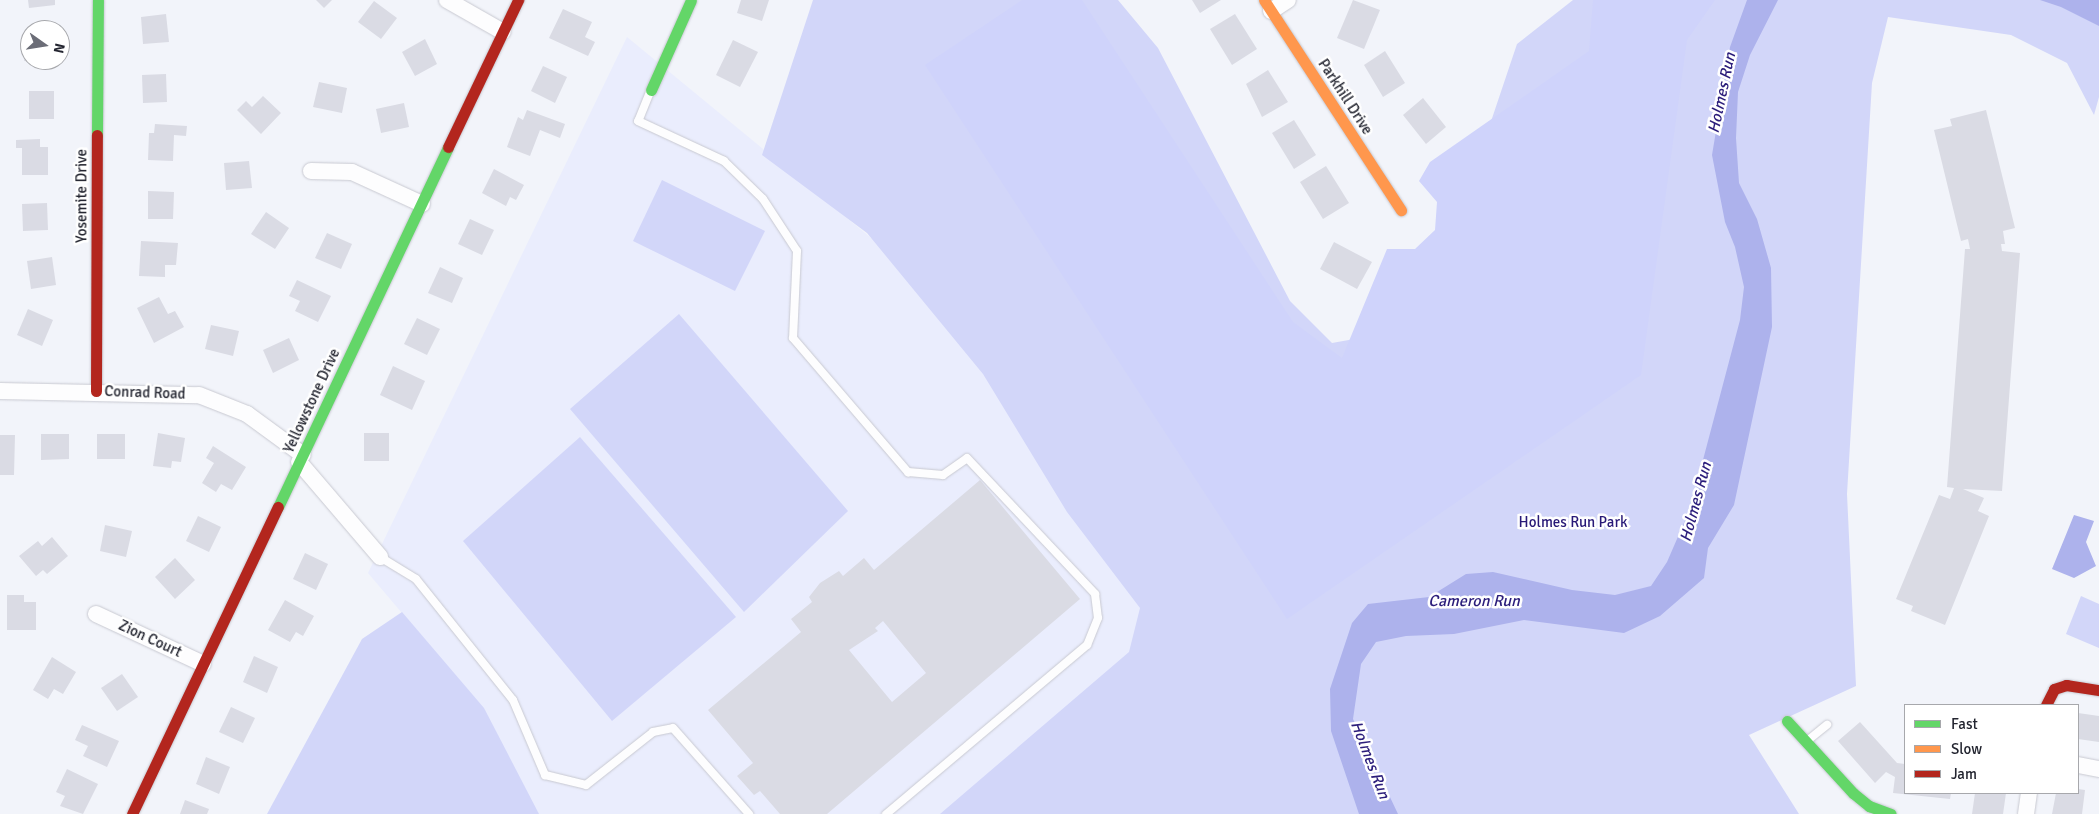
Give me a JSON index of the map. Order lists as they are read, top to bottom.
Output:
{
  "streets": {
    "street": [
      "Parkhill Drive",
      "Yosemite Drive",
      "Conrad Road",
      "Yellowstone Drive",
      "Zion Court"
    ]
  },
  "crossings": [
    ["Yosemite Drive", "Conrad Road"],
    ["Conrad Road", "Yellowstone Drive"],
    ["Yellowstone Drive", "Zion Court"]
  ],
  "water": ["Holmes Run", "Cameron Run"],
  "parks": ["Holmes Run Park"],
  "legend": ["Fast", "Slow", "Jam"],
  "north": "right"
}
